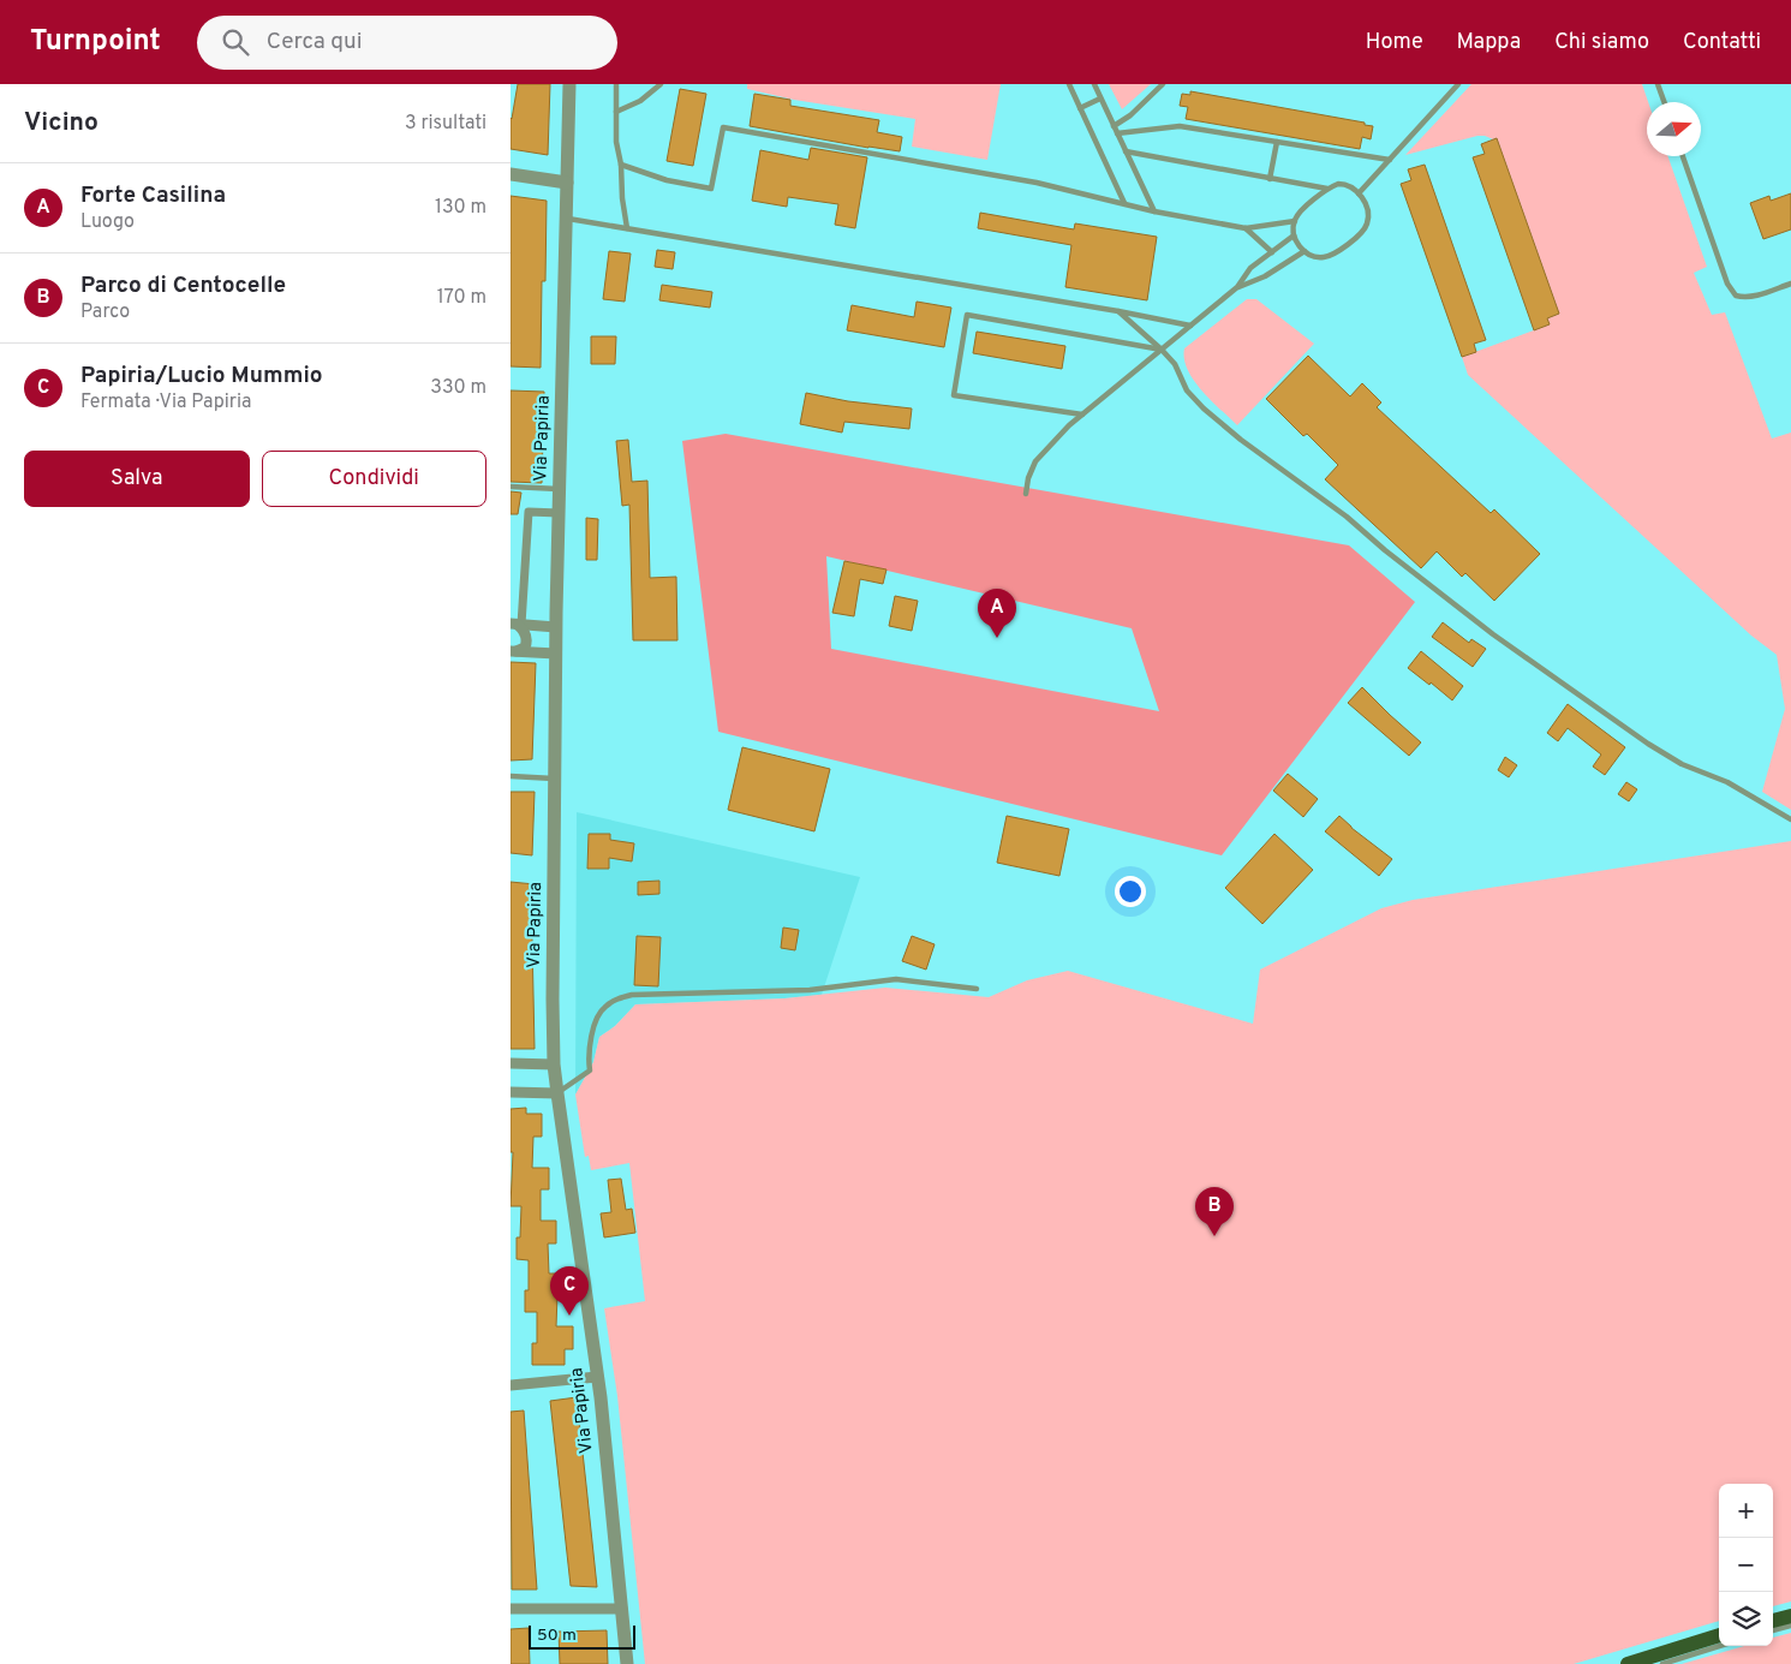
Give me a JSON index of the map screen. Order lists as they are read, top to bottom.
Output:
{
  "streets": {
    "street": ["Via Papiria"]
  },
  "scale_bar": "50 m",
  "north": "right",
  "page": {
    "header": "Turnpoint",
    "search": "Cerca qui",
    "nav": [
      "Home",
      "Mappa",
      "Chi siamo",
      "Contatti"
    ],
    "heading": ["Vicino", "3 risultati"],
    "list": [
      {
        "mark": "A",
        "name": "Forte Casilina",
        "note": "Luogo",
        "value": "130 m"
      },
      {
        "mark": "B",
        "name": "Parco di Centocelle",
        "note": "Parco",
        "value": "170 m"
      },
      {
        "mark": "C",
        "name": "Papiria/Lucio Mummio",
        "note": "Fermata · Via Papiria",
        "value": "330 m"
      }
    ],
    "buttons": ["Salva", "Condividi"],
    "pins": ["A", "B", "C"],
    "map_buttons": ["+", "−"],
    "scale": "50 m"
  }
}
